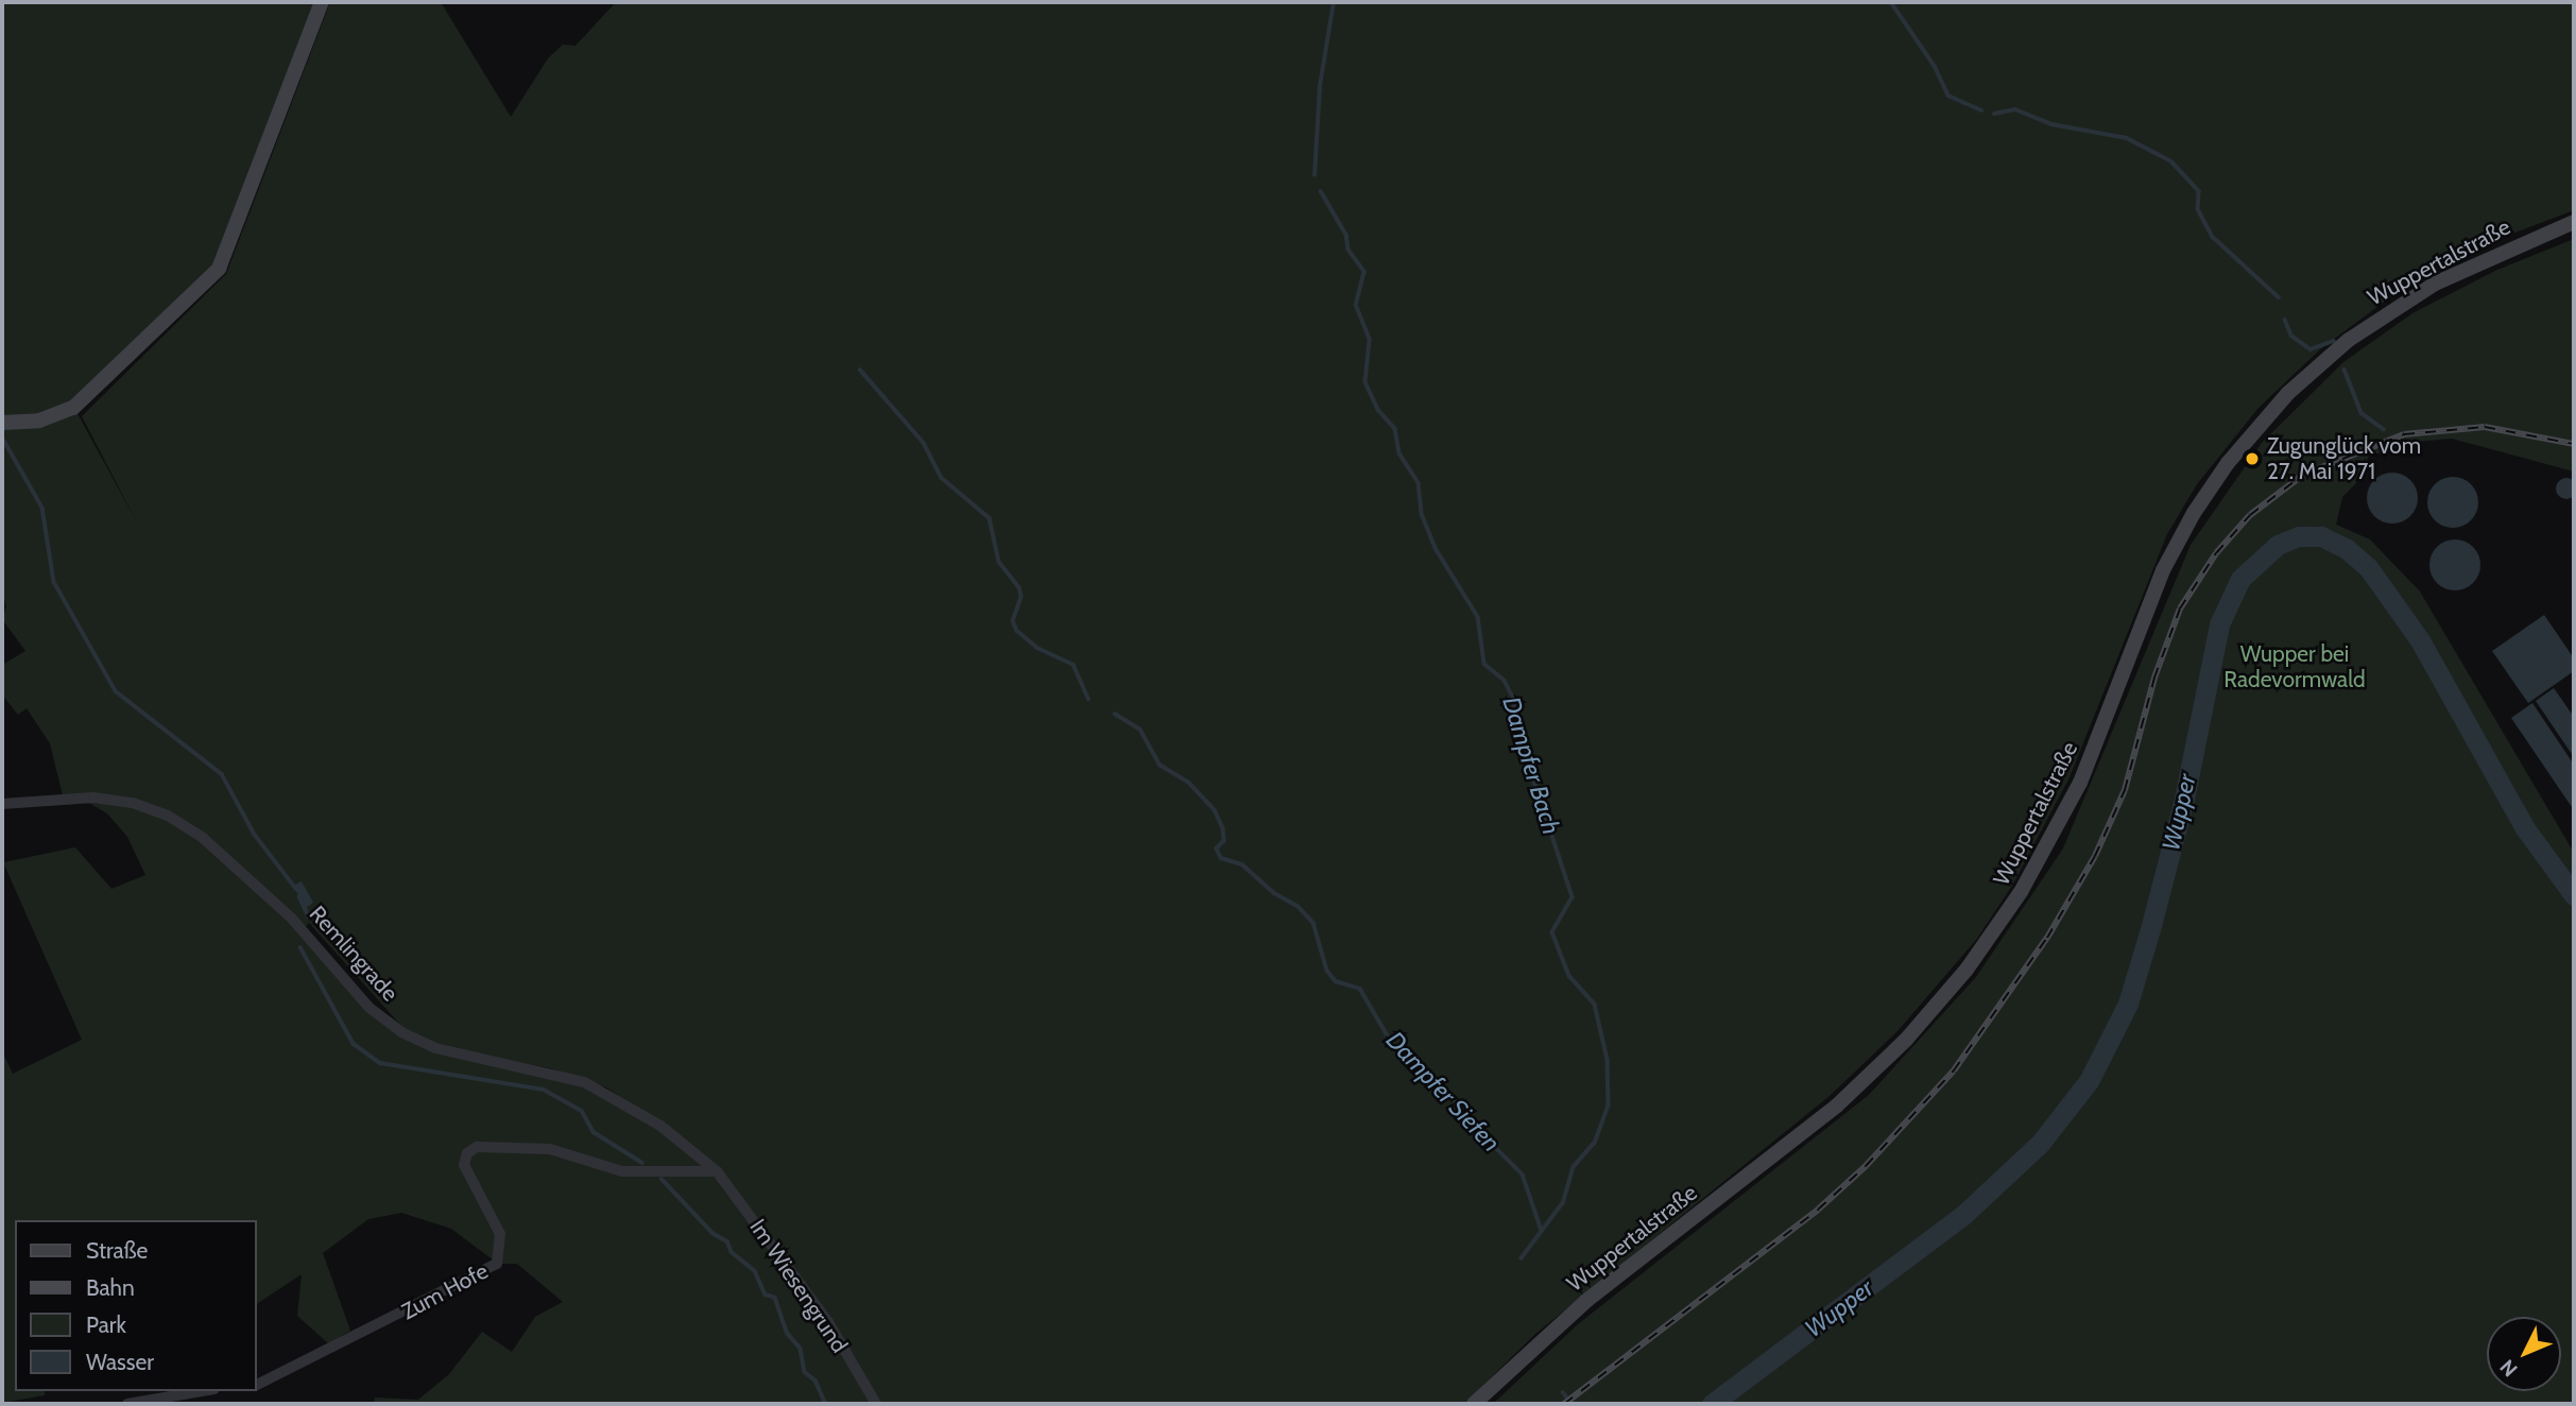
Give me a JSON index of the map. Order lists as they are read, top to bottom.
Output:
{
  "streets": {
    "main road": ["Wuppertalstraße"],
    "street": ["Remlingrade", "Im Wiesengrund", "Zum Hofe"]
  },
  "crossings": [
    ["Remlingrade", "Im Wiesengrund"],
    ["Remlingrade", "Zum Hofe"],
    ["Im Wiesengrund", "Zum Hofe"]
  ],
  "water": ["Dampfer Bach", "Wupper", "Dampfer Siefen"],
  "parks": ["Wupper bei Radevormwald"],
  "places": ["Zugunglück vom 27. Mai 1971"],
  "legend": [
    "Straße",
    "Bahn",
    "Park",
    "Wasser"
  ],
  "north": "bottom left"
}
